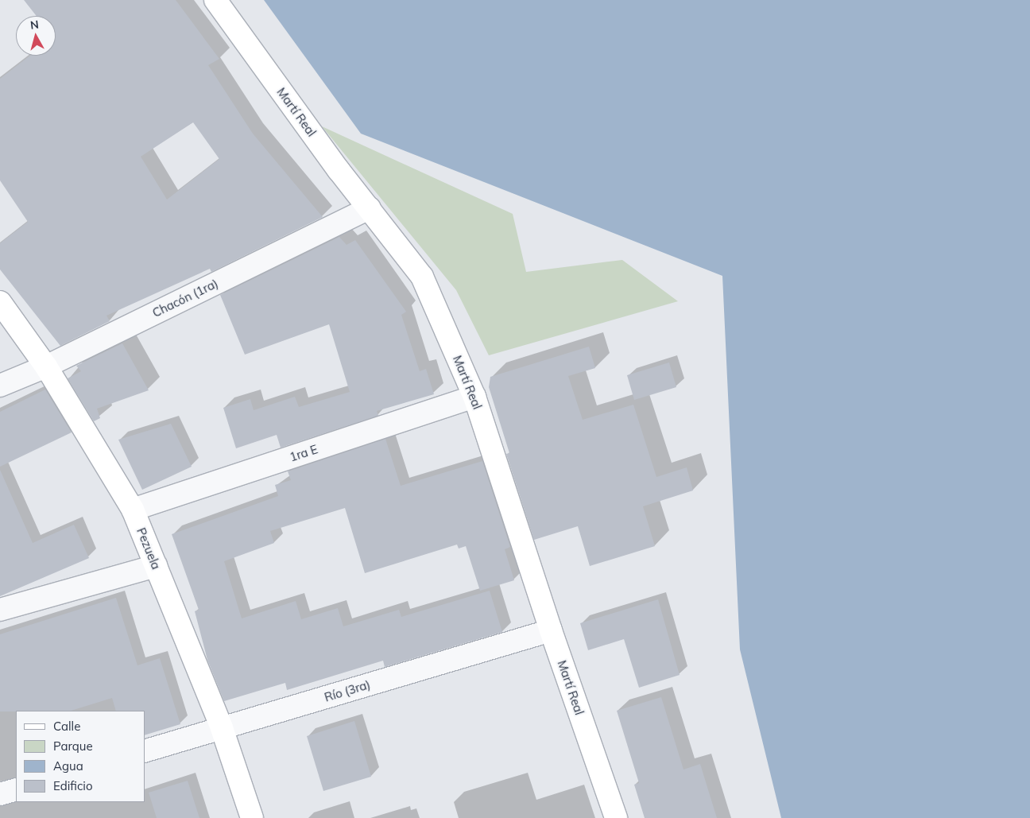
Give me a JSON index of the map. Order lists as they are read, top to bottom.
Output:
{
  "streets": {
    "main road": ["Martí Real", "Pezuela"],
    "street": ["Chacón (1ra)", "1ra E", "Río (3ra)"]
  },
  "crossings": [
    ["Martí Real", "Chacón (1ra)"],
    ["Martí Real", "1ra E"],
    ["Martí Real", "Río (3ra)"],
    ["Chacón (1ra)", "Pezuela"],
    ["1ra E", "Pezuela"],
    ["Pezuela", "Río (3ra)"]
  ],
  "legend": [
    "Calle",
    "Parque",
    "Agua",
    "Edificio"
  ],
  "north": "top"
}
